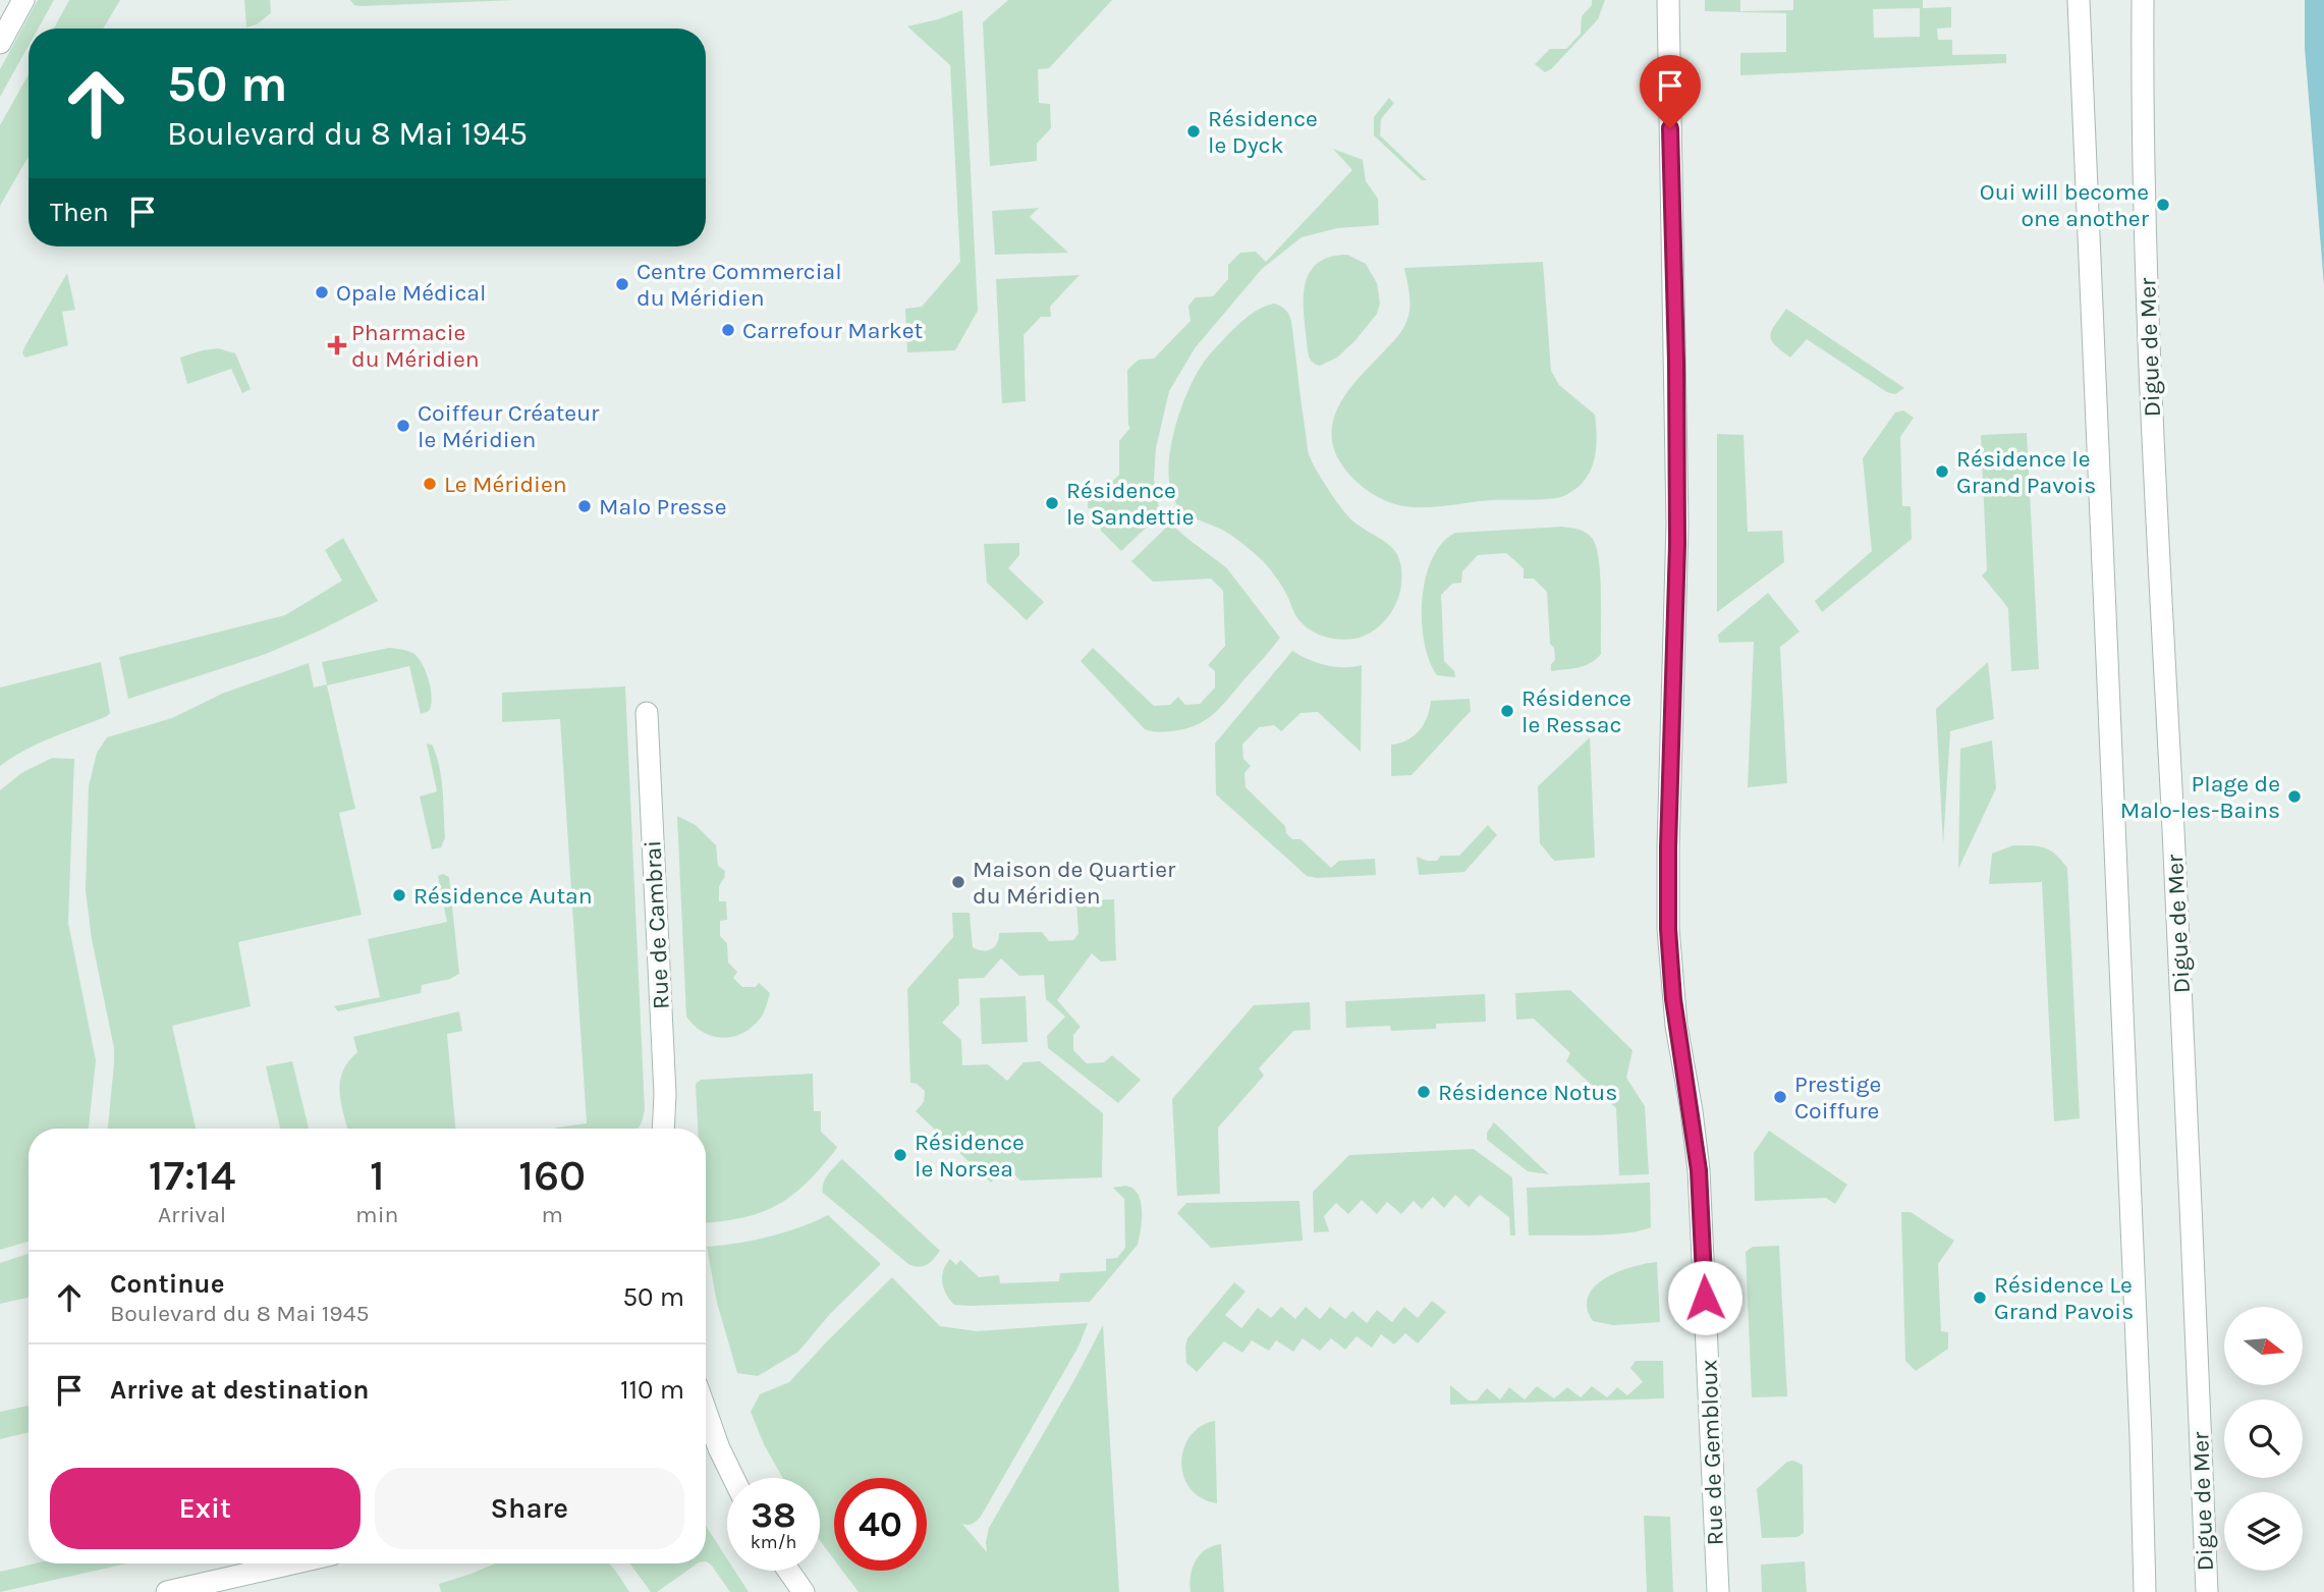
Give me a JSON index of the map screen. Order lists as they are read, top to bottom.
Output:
{
  "streets": {
    "street": ["Digue de Mer", "Rue de Cambrai", "Rue de Gembloux"]
  },
  "places": {
    "other": [
      "Résidence le Dyck",
      "Oui will become one another",
      "Centre Commercial du Méridien",
      "Opale Médical",
      "Carrefour Market",
      "Coiffeur Créateur le Méridien",
      "Résidence le Grand Pavois",
      "Le Méridien",
      "Résidence le Sandettie",
      "Malo Presse",
      "Résidence le Ressac",
      "Plage de Malo-les-Bains",
      "Maison de Quartier du Méridien",
      "Résidence Autan",
      "Résidence Notus",
      "Prestige Coiffure",
      "Résidence le Norsea",
      "Résidence Le Grand Pavois"
    ],
    "health": ["Pharmacie du Méridien"]
  },
  "north": "right",
  "page": {
    "turn": ["50 m", "Boulevard du 8 Mai 1945"],
    "then": "Then",
    "eta": [
      "17:14",
      "Arrival",
      "1",
      "min",
      "160",
      "m"
    ],
    "list": [
      {
        "name": "Continue",
        "note": "Boulevard du 8 Mai 1945",
        "value": "50 m"
      },
      {
        "name": "Arrive at destination",
        "value": "110 m"
      }
    ],
    "buttons": ["Exit", "Share"],
    "speed": "38 km/h",
    "limit": "40"
  }
}
